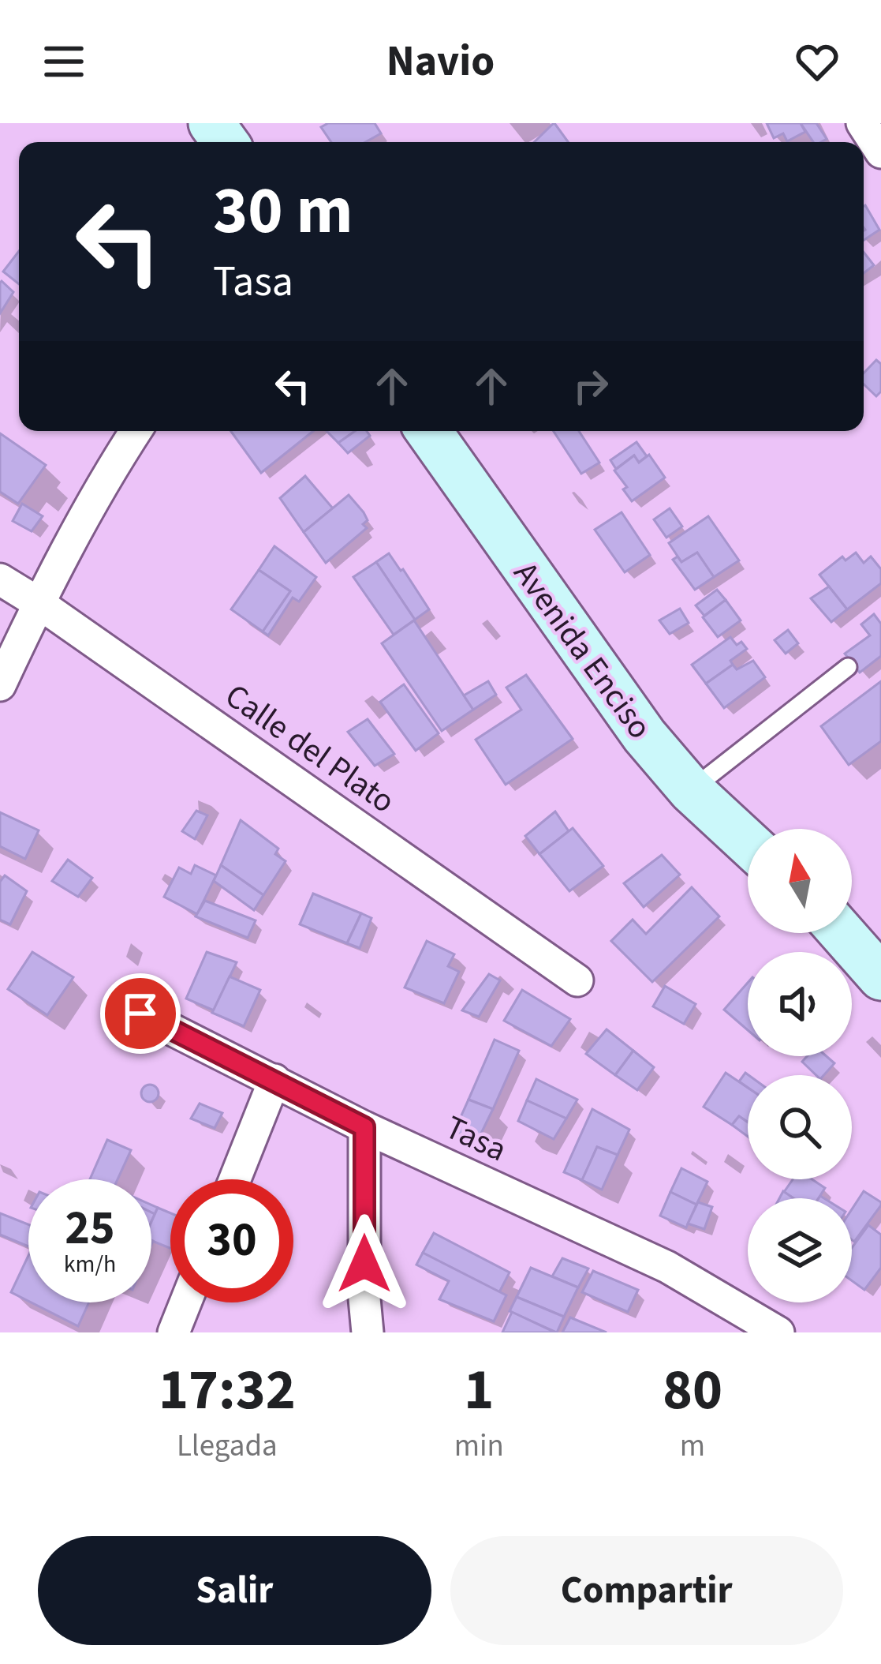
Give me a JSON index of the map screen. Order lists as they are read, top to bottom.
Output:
{
  "streets": {
    "main road": ["Avenida Enciso"],
    "street": ["Calle del Plato", "Tasa"]
  },
  "north": "top",
  "page": {
    "header": "Navio",
    "turn": ["30 m", "Tasa"],
    "speed": "25 km/h",
    "limit": "30",
    "eta": [
      "17:32",
      "Llegada",
      "1",
      "min",
      "80",
      "m"
    ],
    "buttons": ["Salir", "Compartir"]
  }
}
